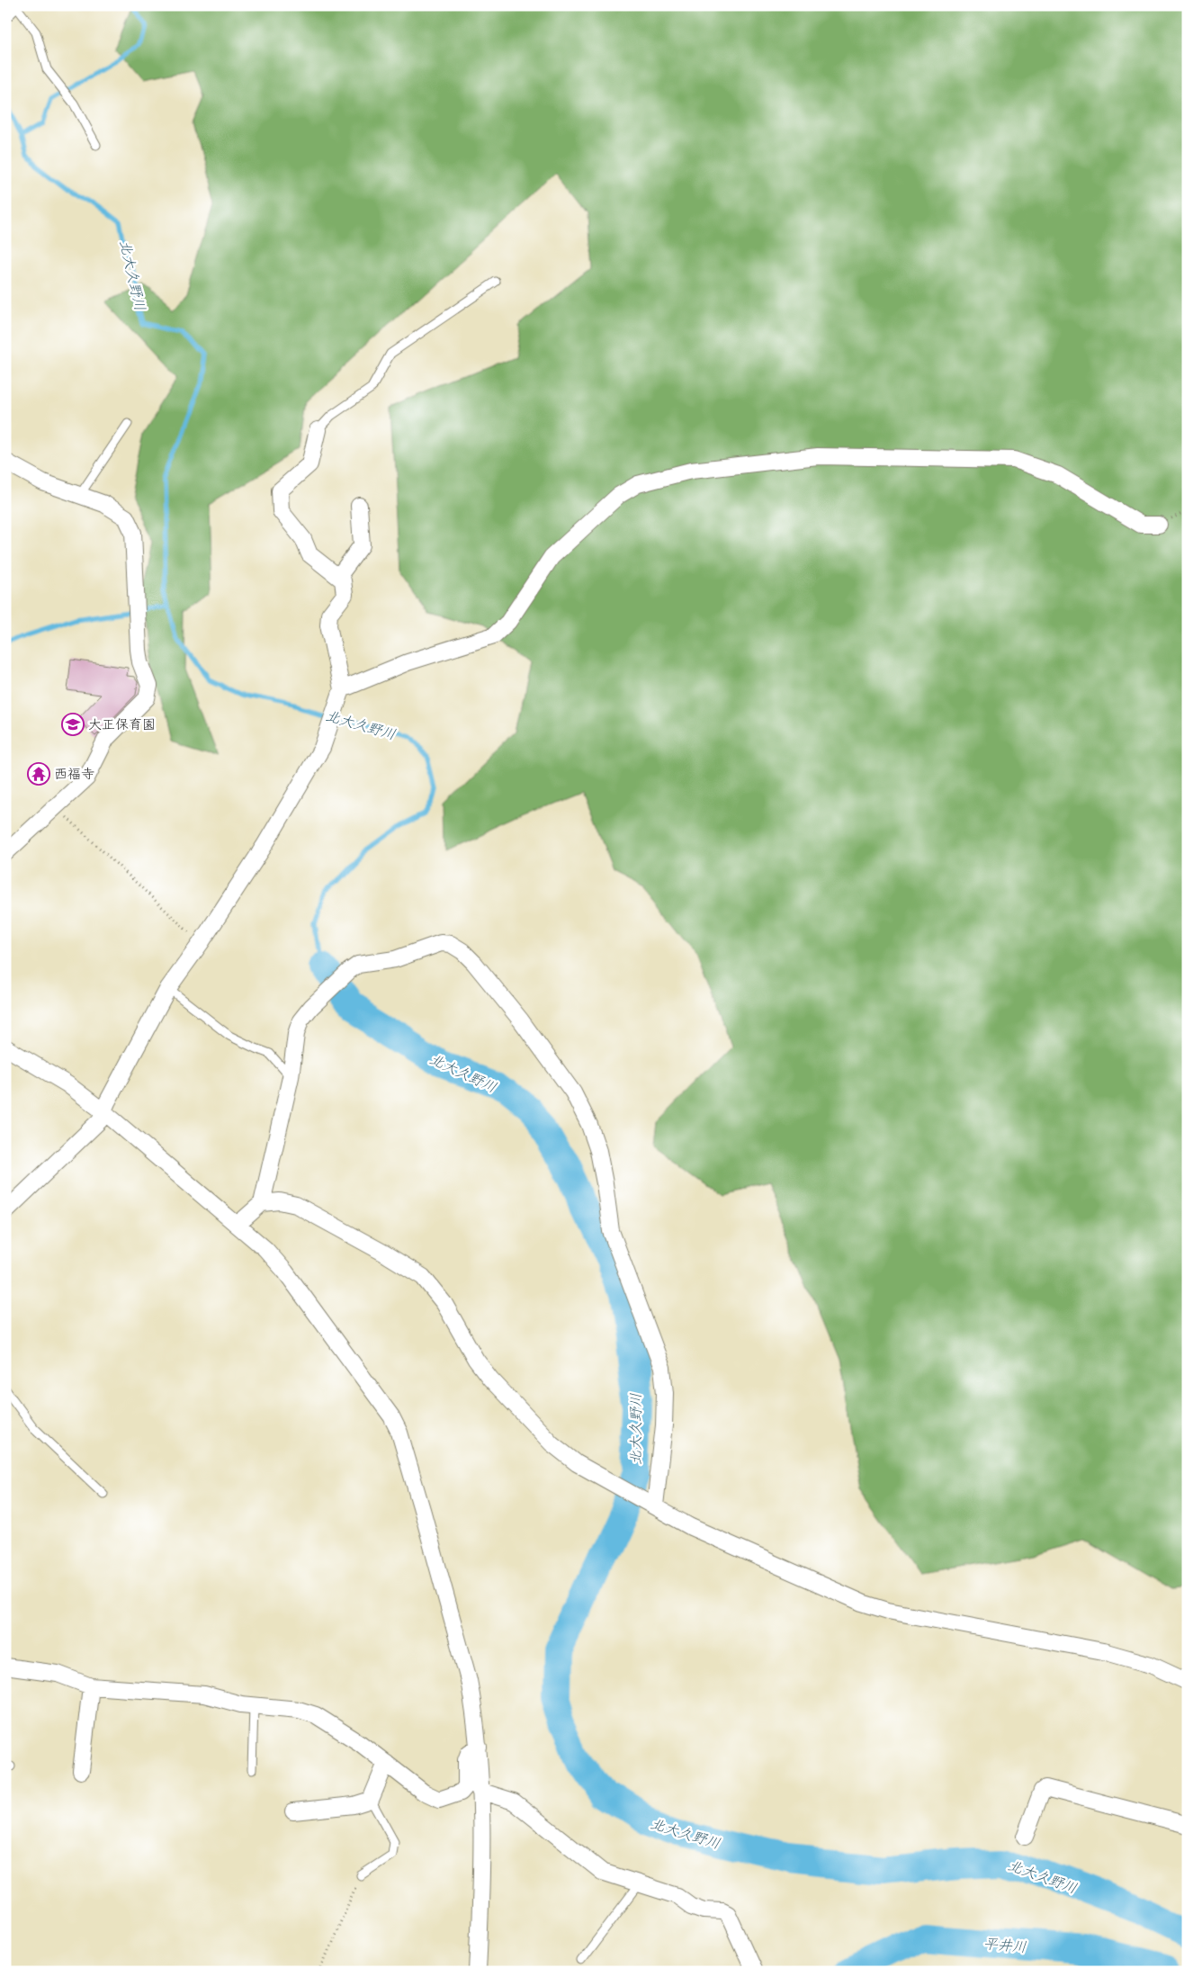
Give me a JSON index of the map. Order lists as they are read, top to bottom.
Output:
{
  "water": ["北大久野川", "平井川"],
  "places": {
    "school or university": ["大正保育園"],
    "temple": ["西福寺"]
  }
}
